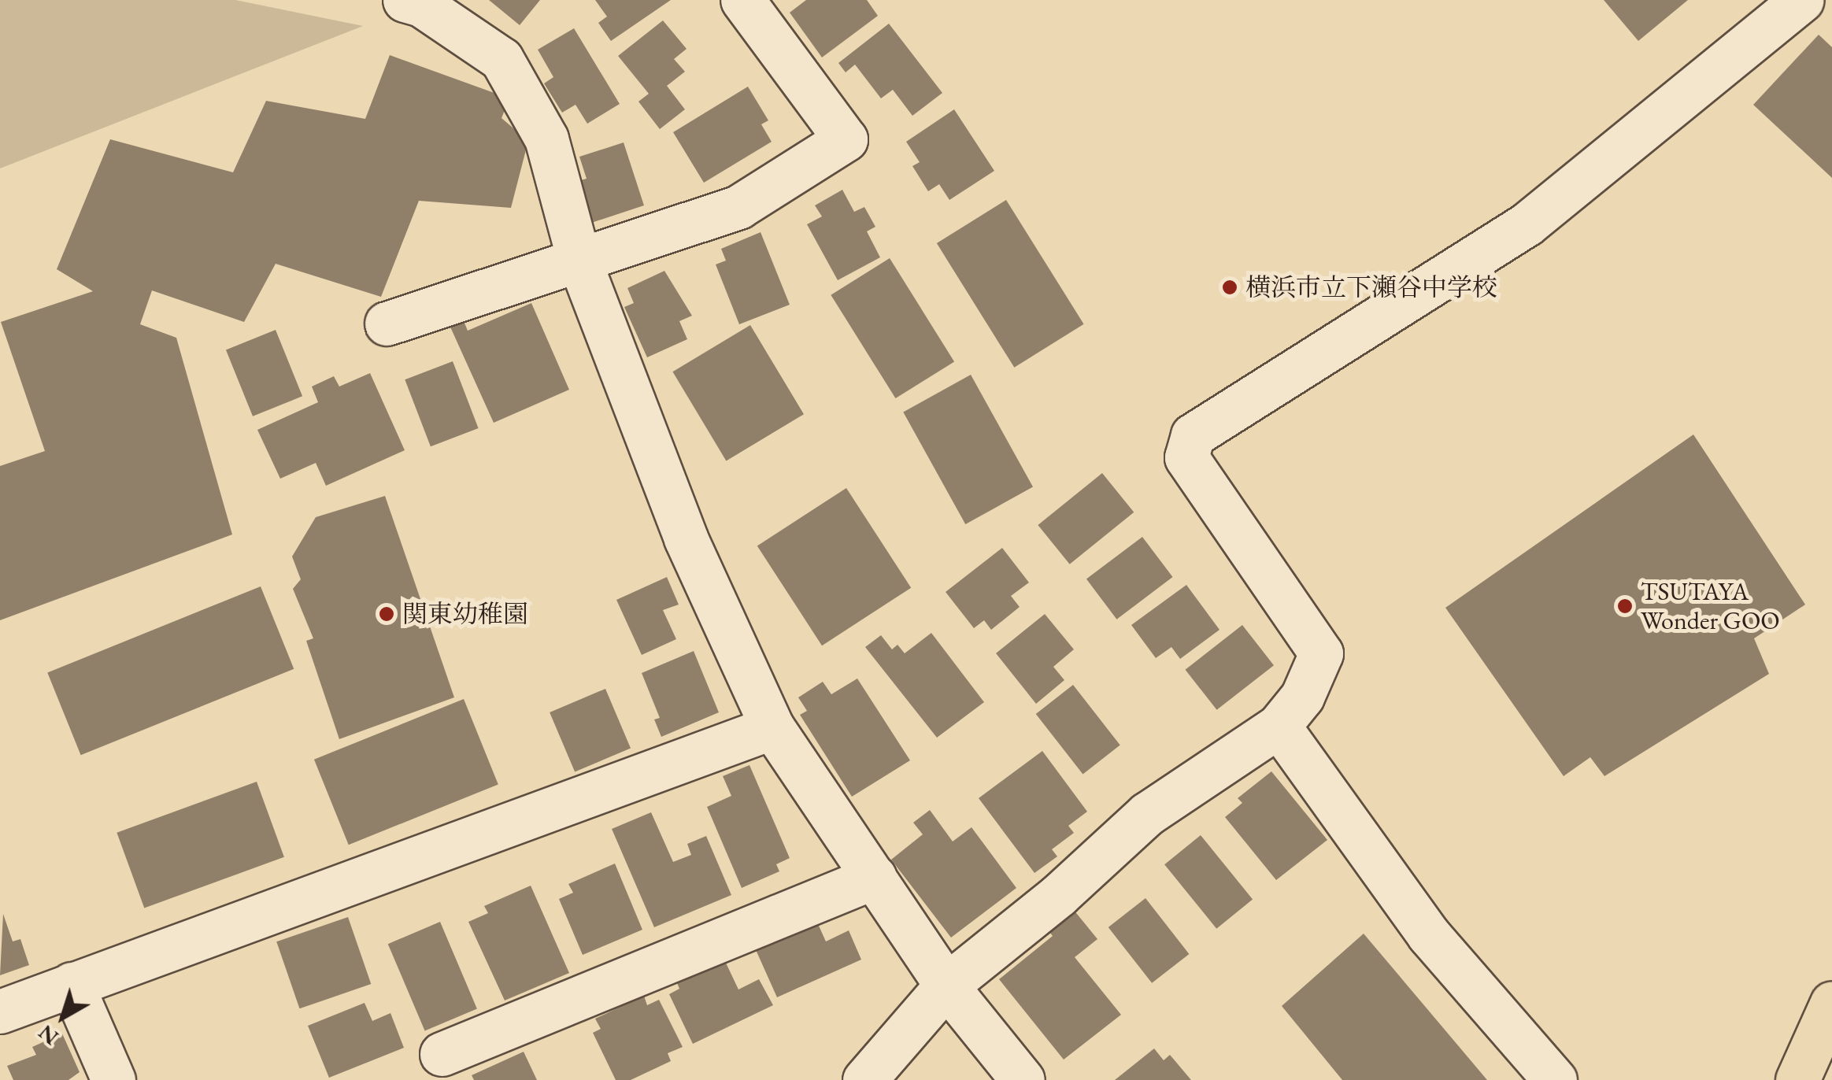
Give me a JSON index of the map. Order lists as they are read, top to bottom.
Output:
{
  "places": ["横浜市立下瀬谷中学校", "TSUTAYA Wonder GOO", "関東幼稚園"],
  "north": "bottom left"
}
